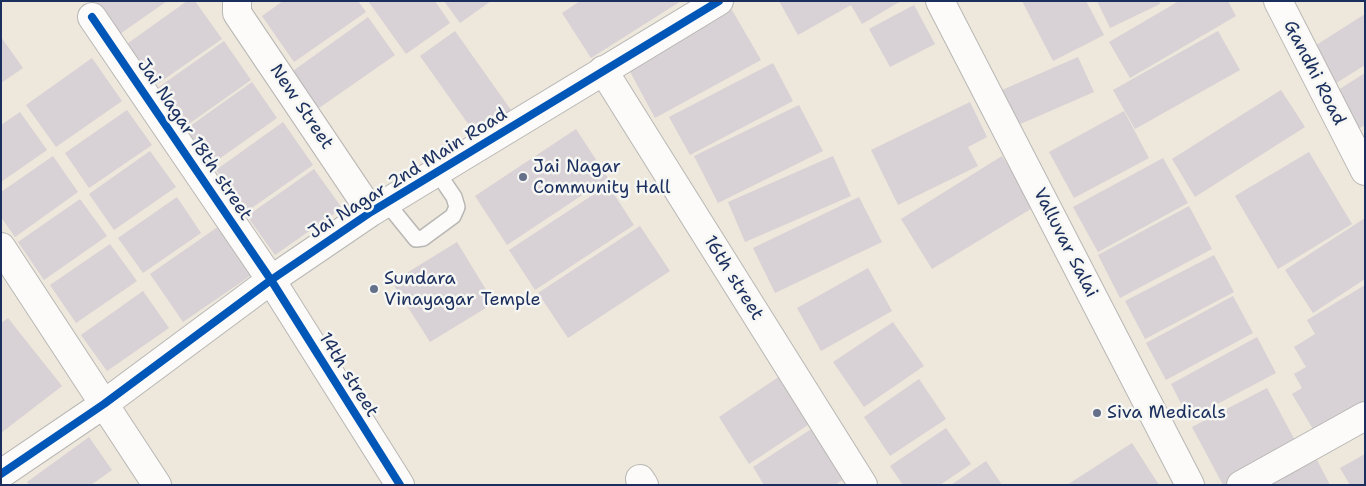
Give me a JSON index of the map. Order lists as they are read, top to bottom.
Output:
{
  "streets": {
    "street": [
      "Gandhi Road",
      "New Street",
      "Jai Nagar 18th street",
      "Jai Nagar 2nd Main Road",
      "Valluvar Salai",
      "16th street",
      "14th street"
    ]
  },
  "crossings": [
    ["New Street", "Jai Nagar 2nd Main Road"],
    ["Jai Nagar 18th street", "Jai Nagar 2nd Main Road"],
    ["Jai Nagar 18th street", "14th street"],
    ["Jai Nagar 2nd Main Road", "16th street"],
    ["Jai Nagar 2nd Main Road", "14th street"]
  ],
  "places": ["Jai Nagar Community Hall", "Sundara Vinayagar Temple", "Siva Medicals"]
}
